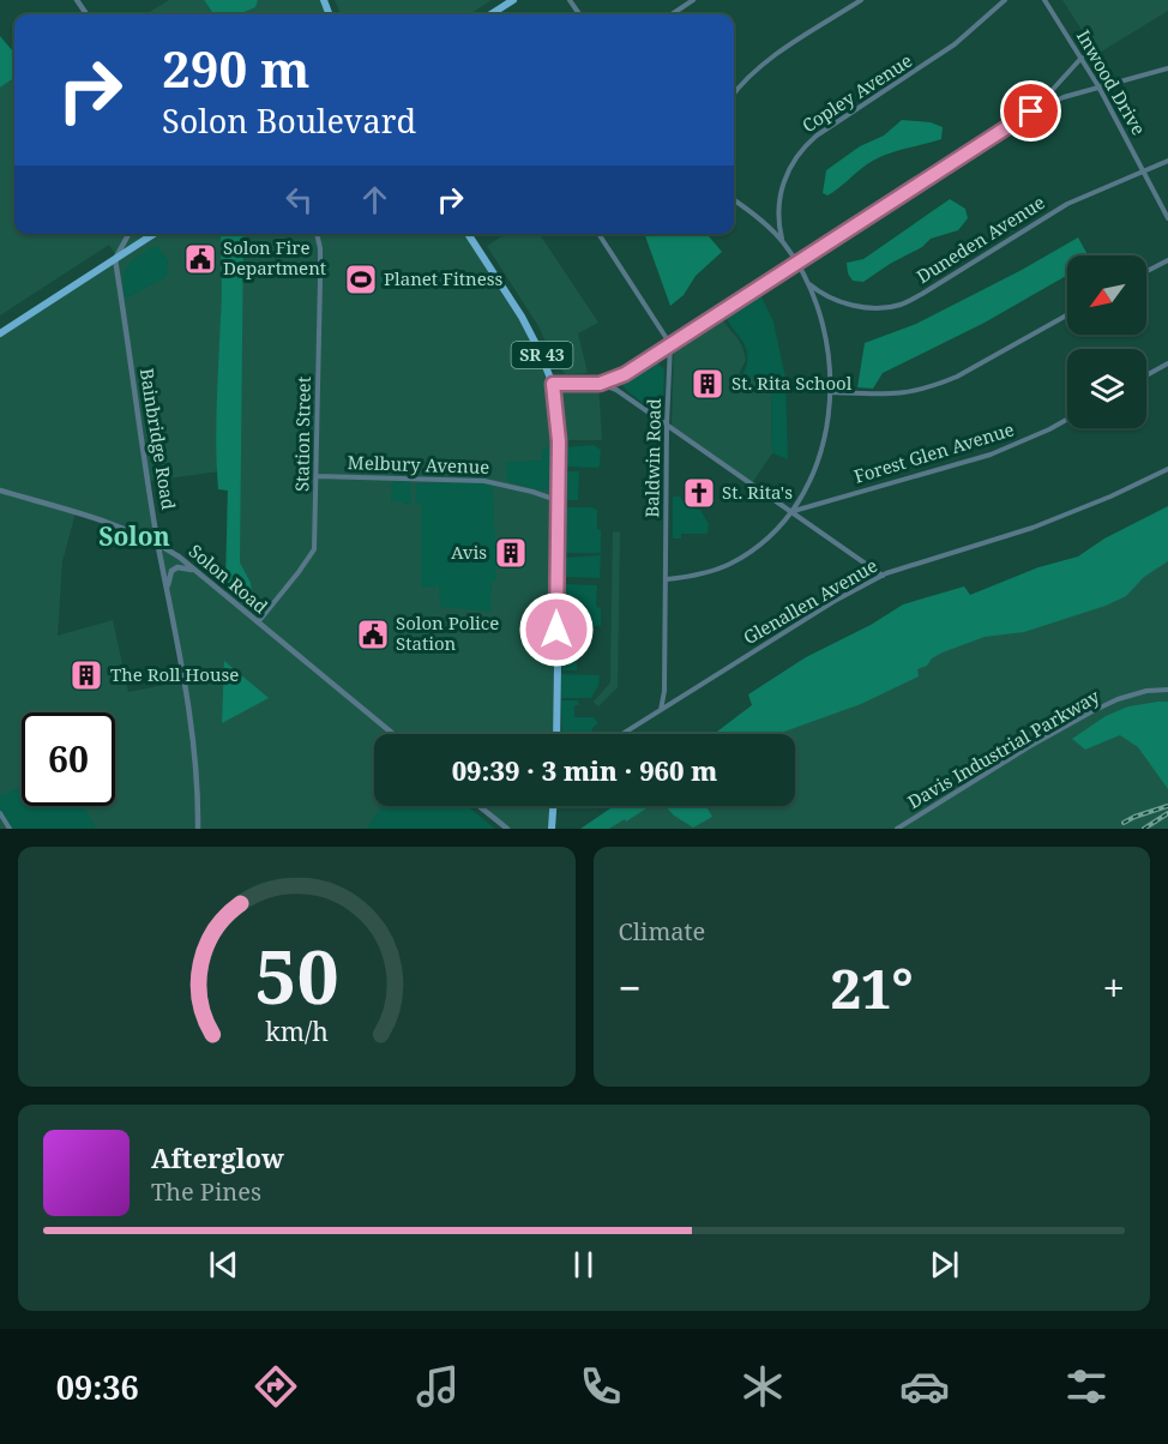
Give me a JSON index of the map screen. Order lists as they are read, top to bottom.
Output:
{
  "streets": {
    "main road": ["SR 43"],
    "street": [
      "Inwood Drive",
      "Copley Avenue",
      "Duneden Avenue",
      "Station Street",
      "Bainbridge Road",
      "Forest Glen Avenue",
      "Baldwin Road",
      "Melbury Avenue",
      "Solon Road",
      "Glenallen Avenue",
      "Davis Industrial Parkway"
    ]
  },
  "crossings": [
    ["Inwood Drive", "Duneden Avenue"],
    ["SR 43", "Melbury Avenue"],
    ["Station Street", "Melbury Avenue"],
    ["Station Street", "Solon Road"],
    ["Bainbridge Road", "Solon Road"],
    ["Baldwin Road", "Glenallen Avenue"]
  ],
  "districts": ["Solon"],
  "places": {
    "public building": ["Solon Fire Department", "Solon Police Station"],
    "sports": ["Planet Fitness"],
    "building": ["St. Rita School", "Avis", "The Roll House"],
    "church": ["St. Rita's"]
  },
  "north": "bottom left",
  "page": {
    "turn": ["290 m", "Solon Boulevard"],
    "limit": "60",
    "trip": "09:39 · 3 min · 960 m",
    "tile": "Climate",
    "heat": ["−", "21°", "+"],
    "song": ["Afterglow", "The Pines"],
    "tabs": "09:36",
    "gauge": ["50", "km/h"]
  }
}
